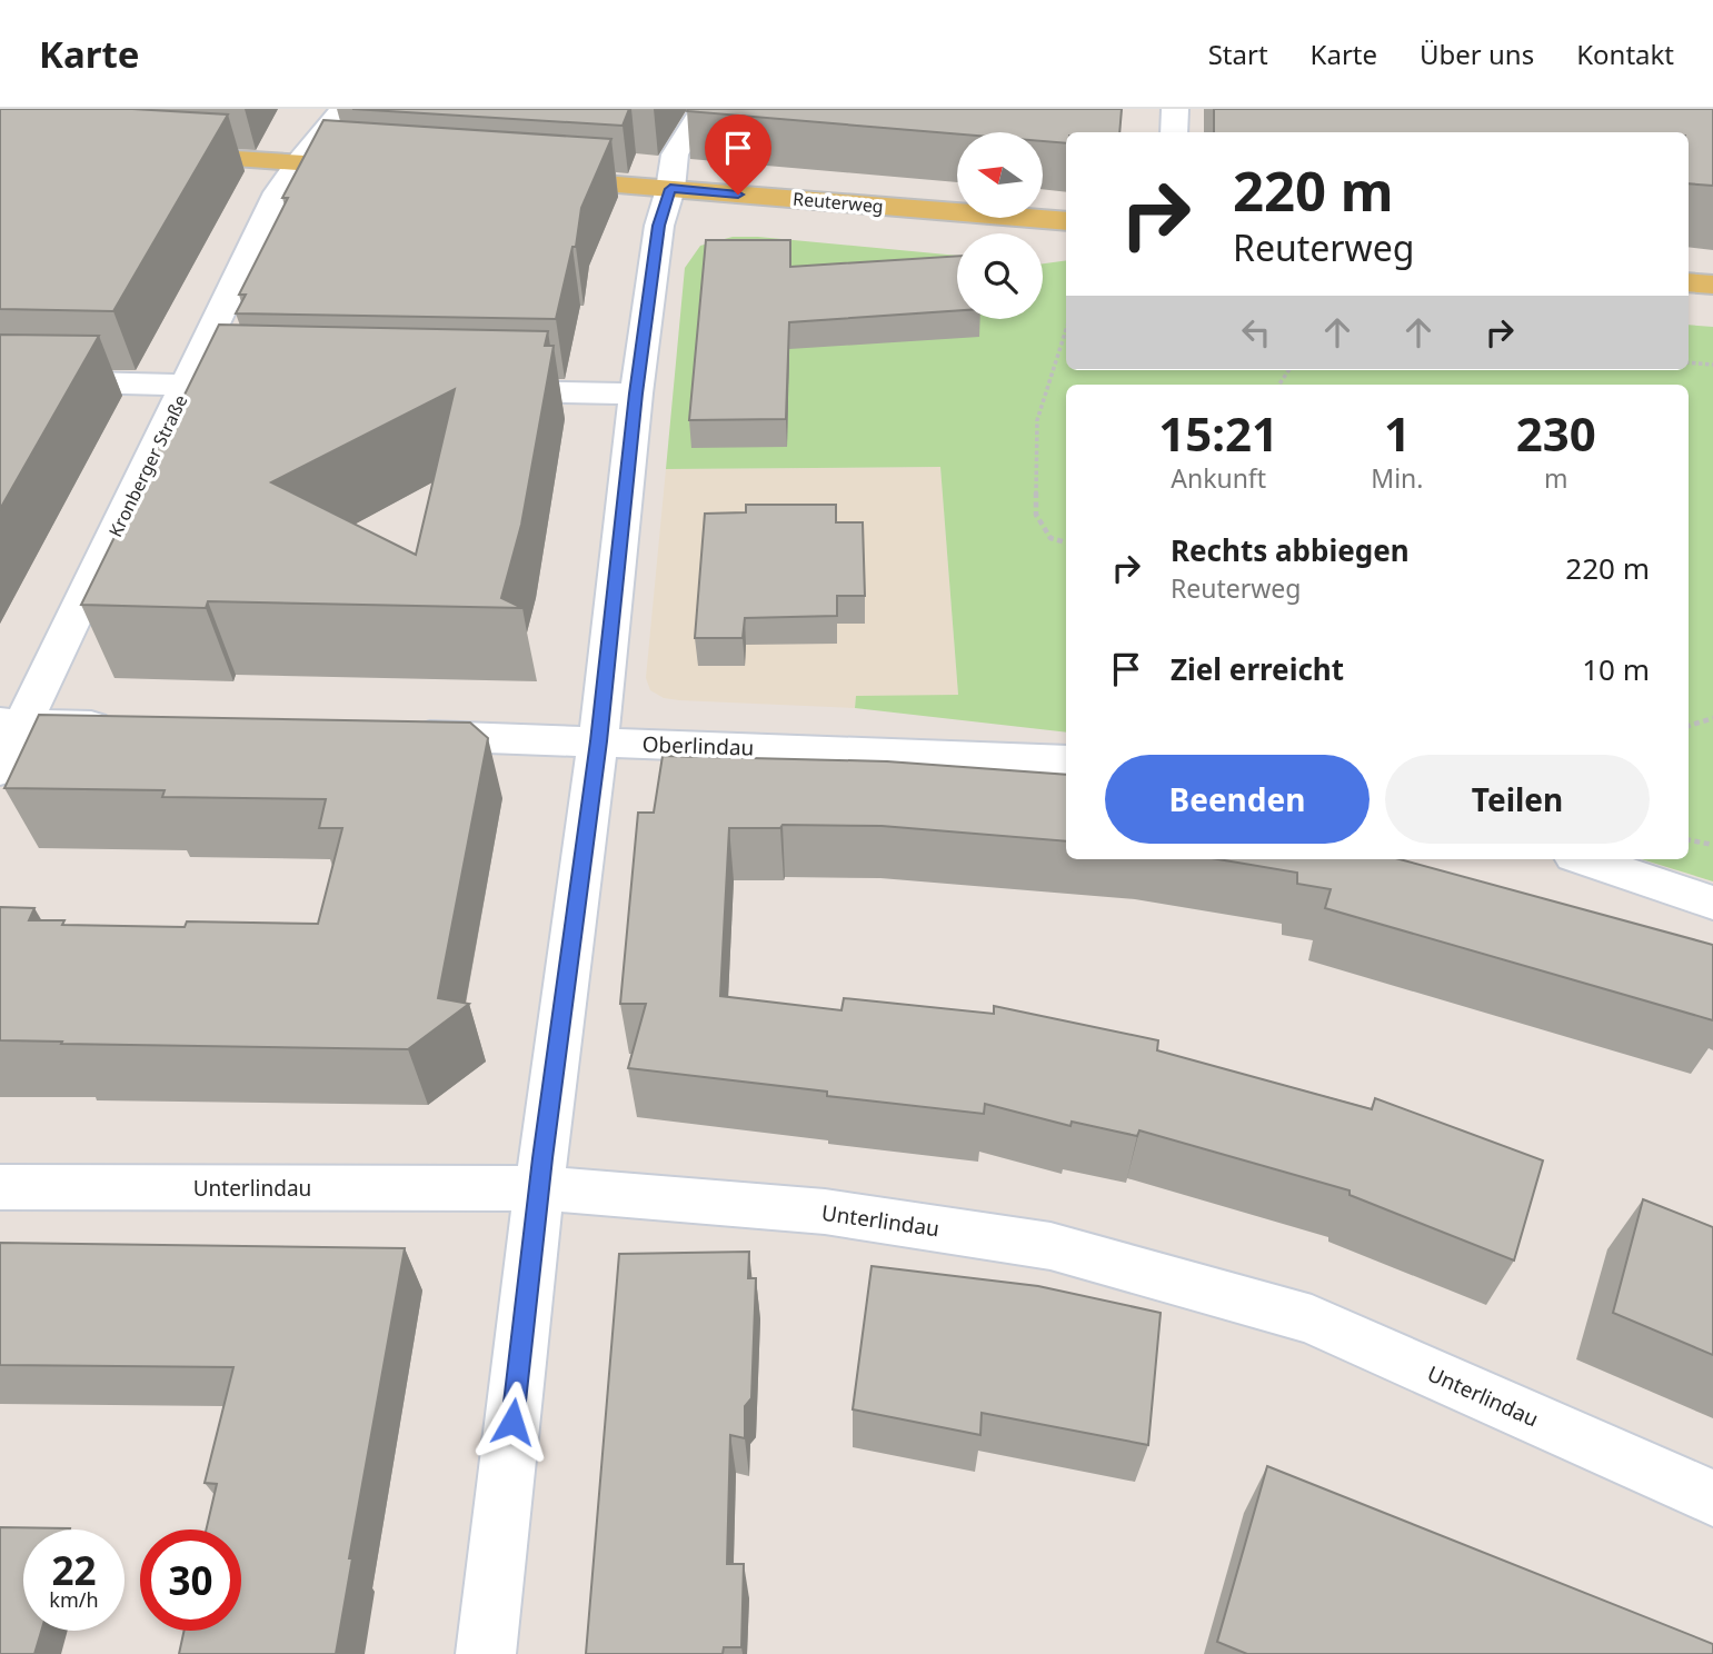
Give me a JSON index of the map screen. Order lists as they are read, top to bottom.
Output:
{
  "streets": {
    "main road": ["Reuterweg"],
    "street": ["Kronberger Straße", "Oberlindau", "Unterlindau"]
  },
  "north": "left",
  "page": {
    "header": "Karte",
    "nav": [
      "Start",
      "Karte",
      "Über uns",
      "Kontakt"
    ],
    "turn": ["220 m", "Reuterweg"],
    "eta": [
      "15:21",
      "Ankunft",
      "1",
      "Min.",
      "230",
      "m"
    ],
    "list": [
      {
        "name": "Rechts abbiegen",
        "note": "Reuterweg",
        "value": "220 m"
      },
      {
        "name": "Ziel erreicht",
        "value": "10 m"
      }
    ],
    "buttons": ["Beenden", "Teilen"],
    "speed": "22 km/h",
    "limit": "30"
  }
}
